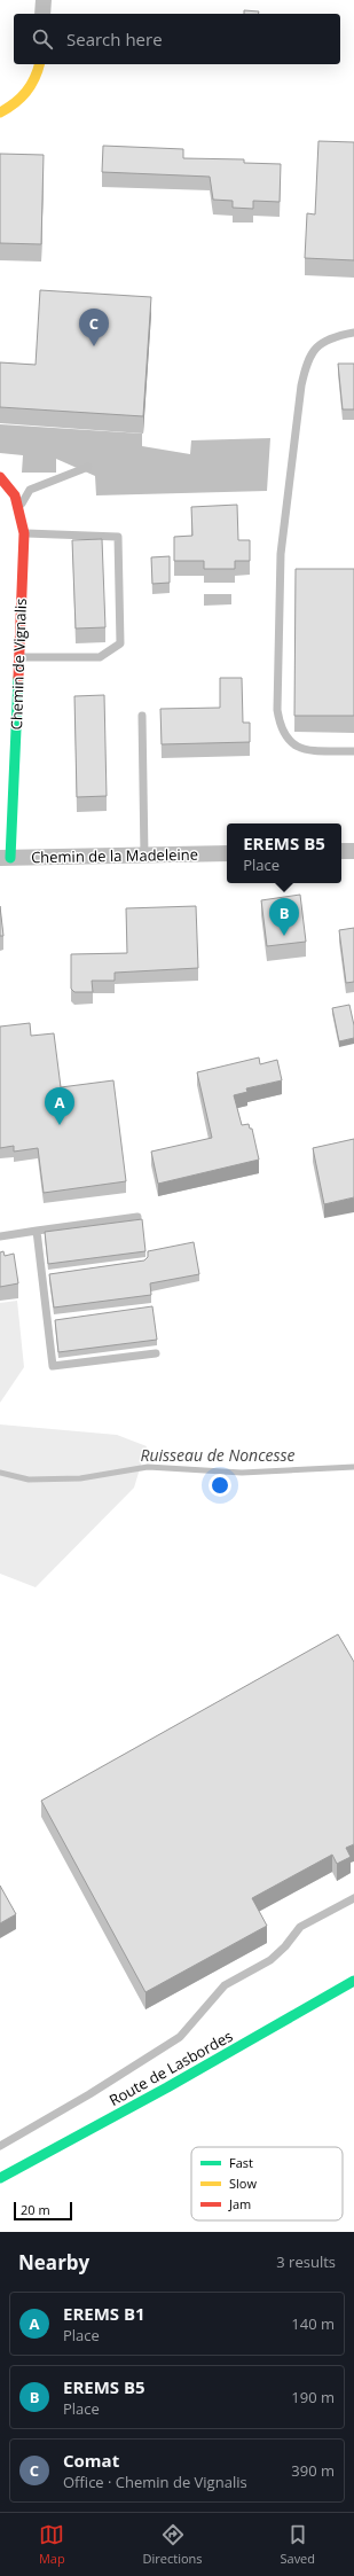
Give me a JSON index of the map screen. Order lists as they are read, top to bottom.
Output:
{
  "streets": {
    "street": ["Chemin de Vignalis", "Chemin de la Madeleine", "Route de Lasbordes"]
  },
  "crossings": [
    ["Chemin de Vignalis", "Chemin de la Madeleine"]
  ],
  "water": ["Ruisseau de Noncesse"],
  "legend": ["Fast", "Slow", "Jam"],
  "scale_bar": "20 m",
  "page": {
    "search": "Search here",
    "pins": ["C", "B", "A"],
    "popup": ["EREMS B5", "Place"],
    "scale": "20 m",
    "heading": ["Nearby", "3 results"],
    "list": [
      {
        "mark": "A",
        "name": "EREMS B1",
        "note": "Place",
        "value": "140 m"
      },
      {
        "mark": "B",
        "name": "EREMS B5",
        "note": "Place",
        "value": "190 m"
      },
      {
        "mark": "C",
        "name": "Comat",
        "note": "Office · Chemin de Vignalis",
        "value": "390 m"
      }
    ],
    "nav": ["Map", "Directions", "Saved"]
  }
}
